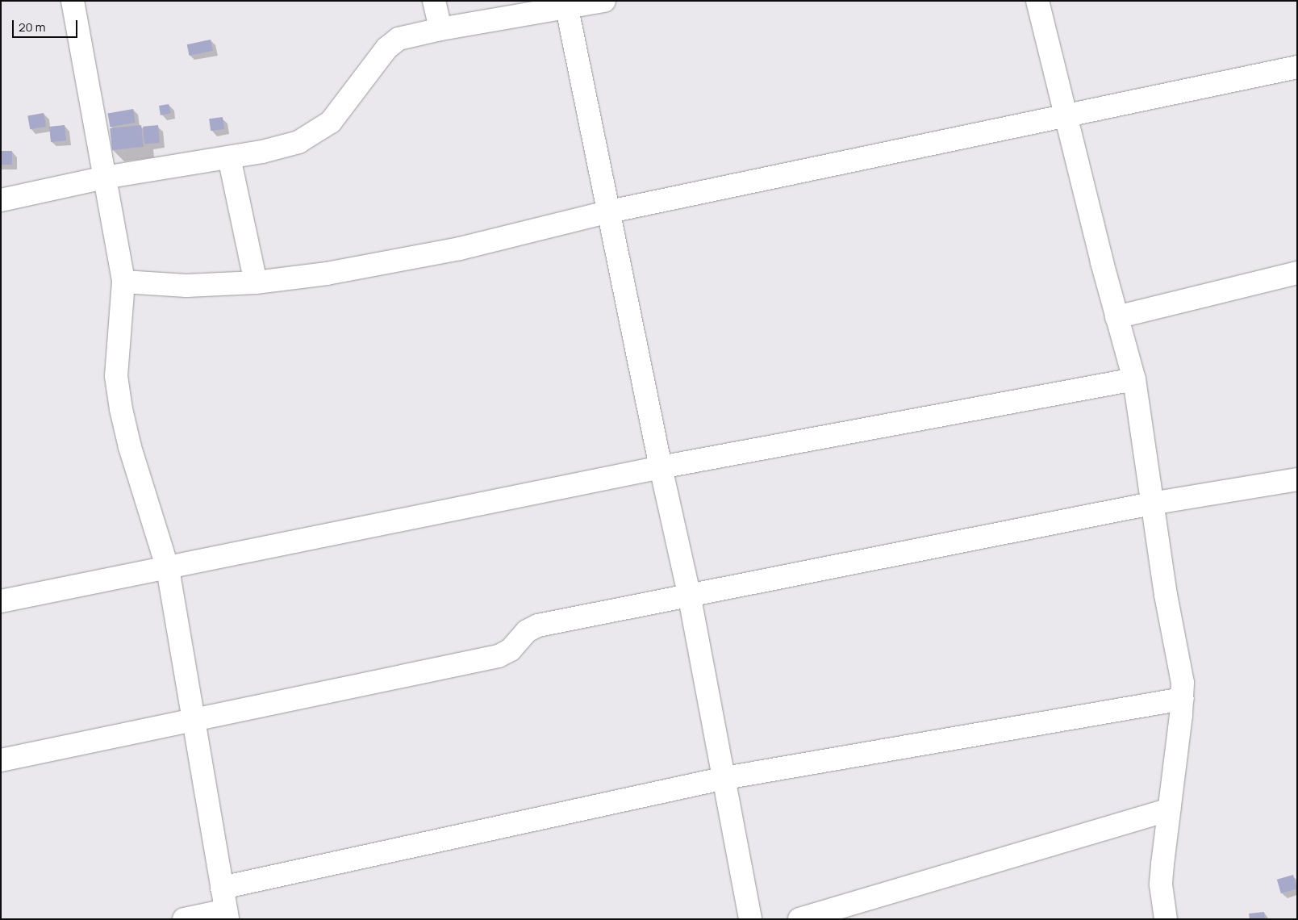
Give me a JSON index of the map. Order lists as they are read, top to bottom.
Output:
{
  "scale_bar": "20 m"
}
